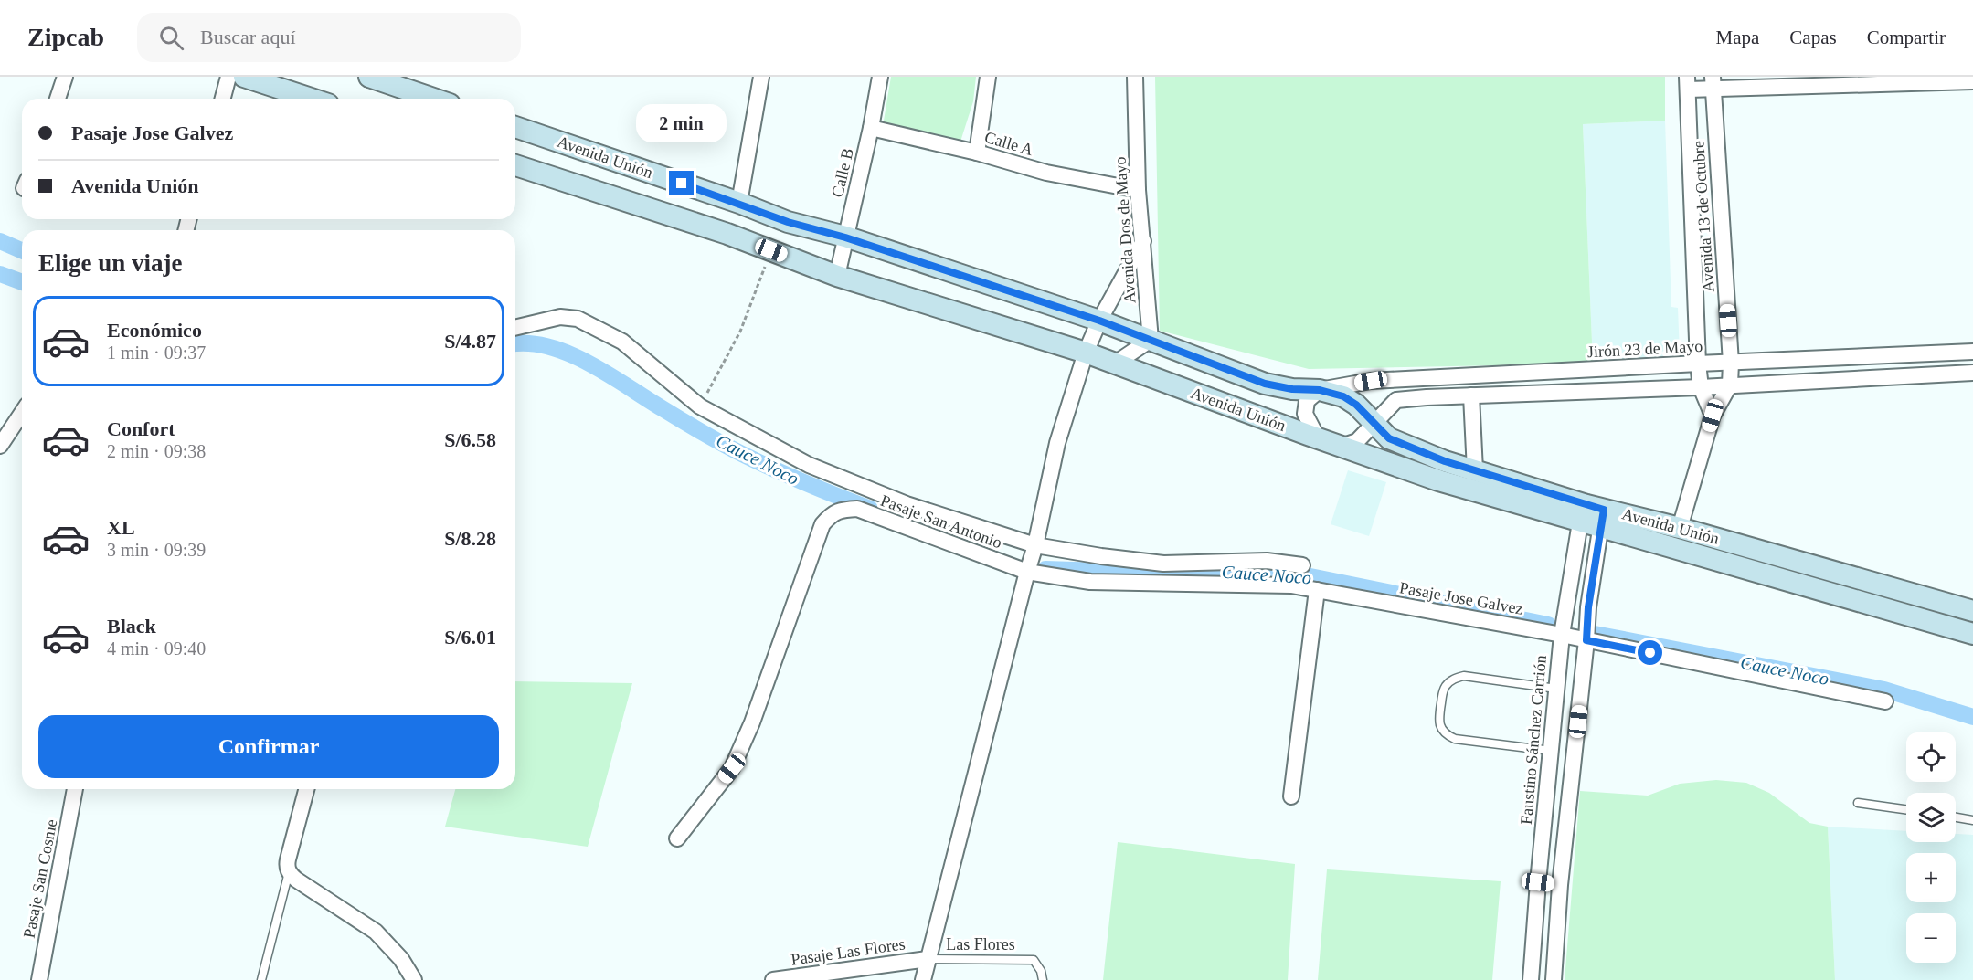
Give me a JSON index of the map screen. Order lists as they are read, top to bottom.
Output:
{
  "streets": {
    "main road": ["Avenida Unión"],
    "street": [
      "Calle A",
      "Calle B",
      "Avenida 13 de Octubre",
      "Avenida Dos de Mayo",
      "Jirón 23 de Mayo",
      "Pasaje San Antonio",
      "Pasaje Jose Galvez",
      "Faustino Sánchez Carrión",
      "Pasaje San Cosme",
      "Pasaje Las Flores"
    ],
    "lane": ["Las Flores"]
  },
  "crossings": [
    ["Calle A", "Calle B"],
    ["Calle A", "Avenida Dos de Mayo"],
    ["Avenida Unión", "Calle B"],
    ["Avenida Unión", "Avenida 13 de Octubre"],
    ["Avenida Unión", "Avenida Dos de Mayo"],
    ["Avenida Unión", "Jirón 23 de Mayo"],
    ["Avenida Unión", "Faustino Sánchez Carrión"],
    ["Avenida 13 de Octubre", "Jirón 23 de Mayo"],
    ["Pasaje San Antonio", "Pasaje Jose Galvez"],
    ["Pasaje Jose Galvez", "Faustino Sánchez Carrión"],
    ["Las Flores", "Pasaje Las Flores"]
  ],
  "water": ["Cauce Noco"],
  "page": {
    "header": "Zipcab",
    "search": "Buscar aquí",
    "nav": ["Mapa", "Capas", "Compartir"],
    "banner": ["Pasaje Jose Galvez", "Avenida Unión"],
    "bubble": "2 min",
    "heading": "Elige un viaje",
    "list": [
      {
        "name": "Económico",
        "note": "1 min · 09:37",
        "value": "S/4.87"
      },
      {
        "name": "Confort",
        "note": "2 min · 09:38",
        "value": "S/6.58"
      },
      {
        "name": "XL",
        "note": "3 min · 09:39",
        "value": "S/8.28"
      },
      {
        "name": "Black",
        "note": "4 min · 09:40",
        "value": "S/6.01"
      }
    ],
    "buttons": "Confirmar",
    "map_buttons": ["+", "−"]
  }
}
